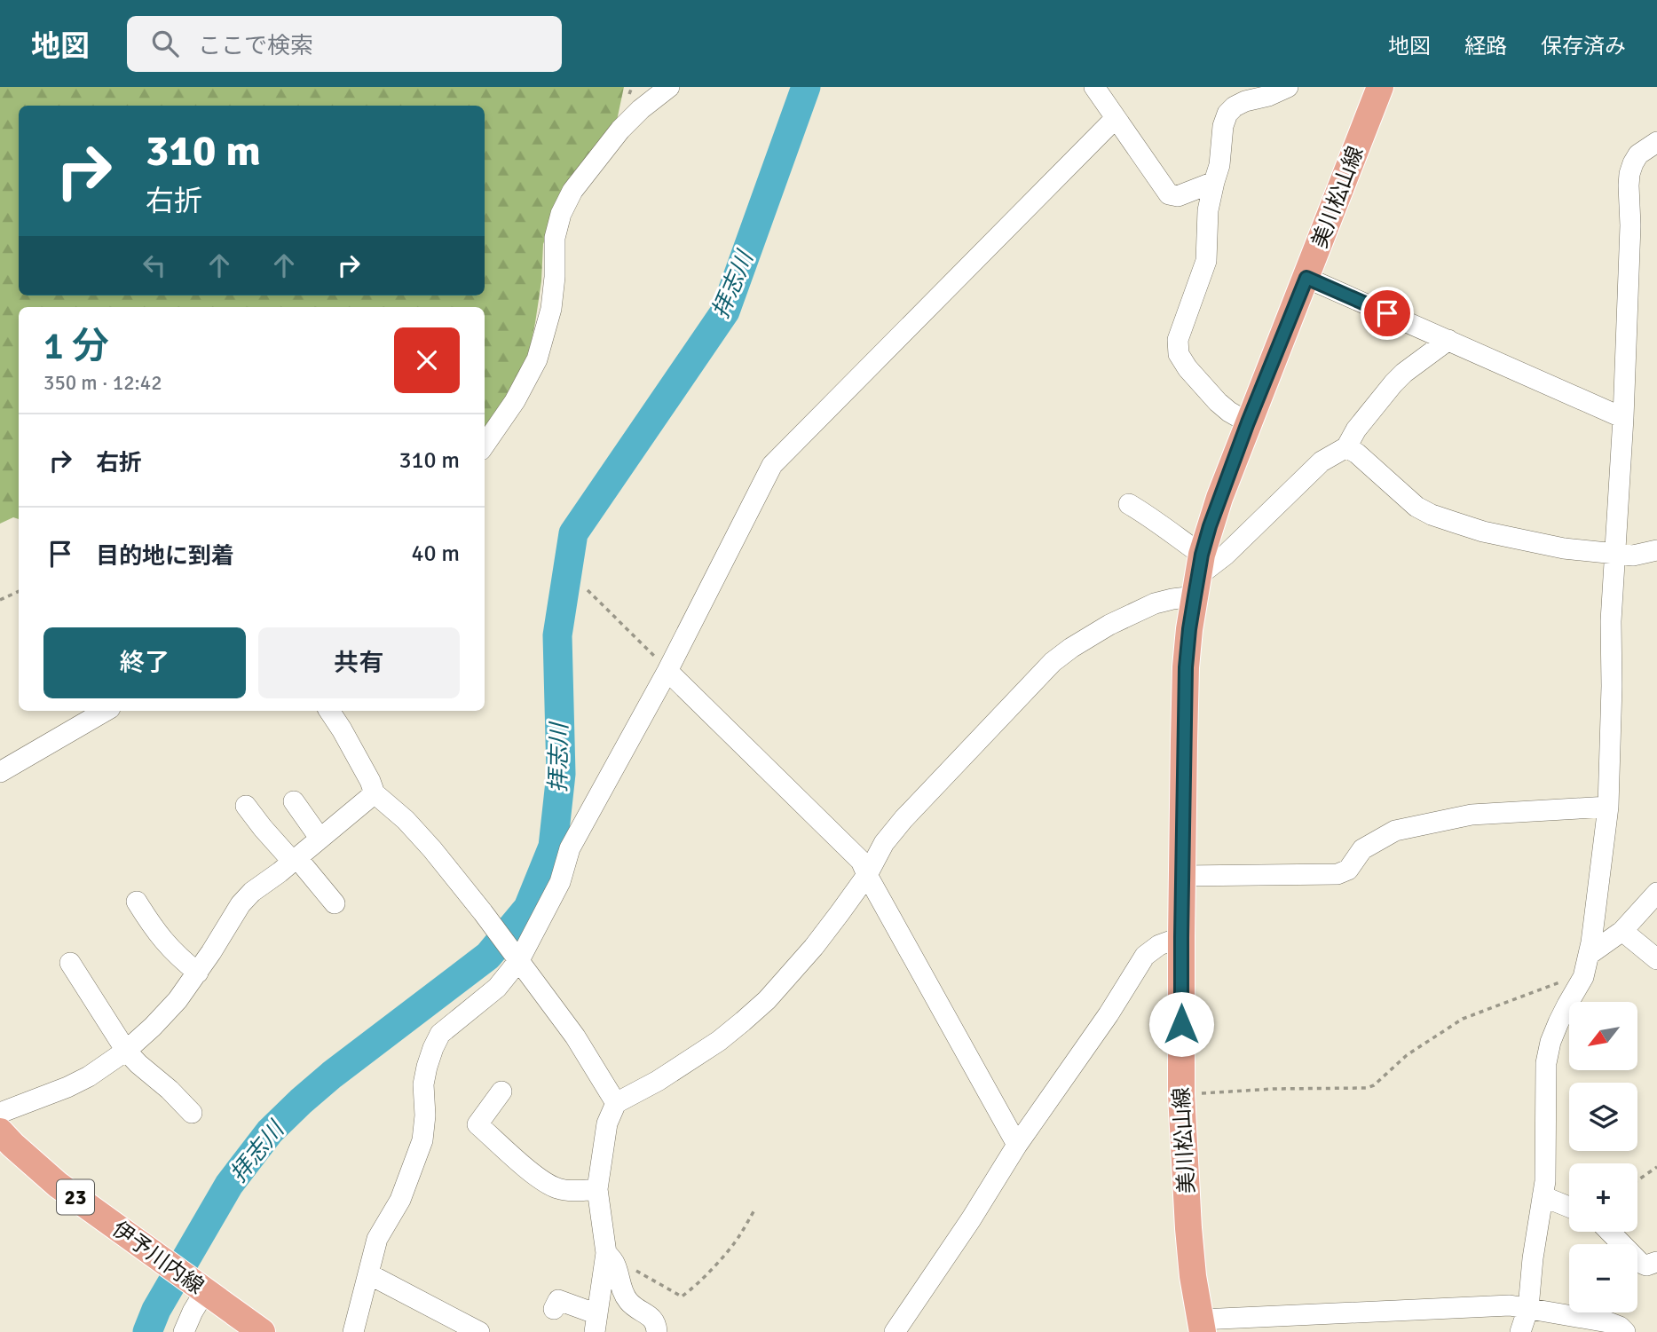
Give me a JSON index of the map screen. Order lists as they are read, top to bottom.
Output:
{
  "streets": {
    "main road": ["美川松山線", "23", "伊予川内線"]
  },
  "water": ["拝志川"],
  "north": "bottom left",
  "page": {
    "header": "地図",
    "search": "ここで検索",
    "nav": ["地図", "経路", "保存済み"],
    "turn": ["310 m", "右折"],
    "heading": ["1 分", "350 m · 12:42"],
    "list": [
      {
        "name": "右折",
        "value": "310 m"
      },
      {
        "name": "目的地に到着",
        "value": "40 m"
      }
    ],
    "buttons": ["終了", "共有"],
    "map_buttons": ["+", "−"]
  }
}
